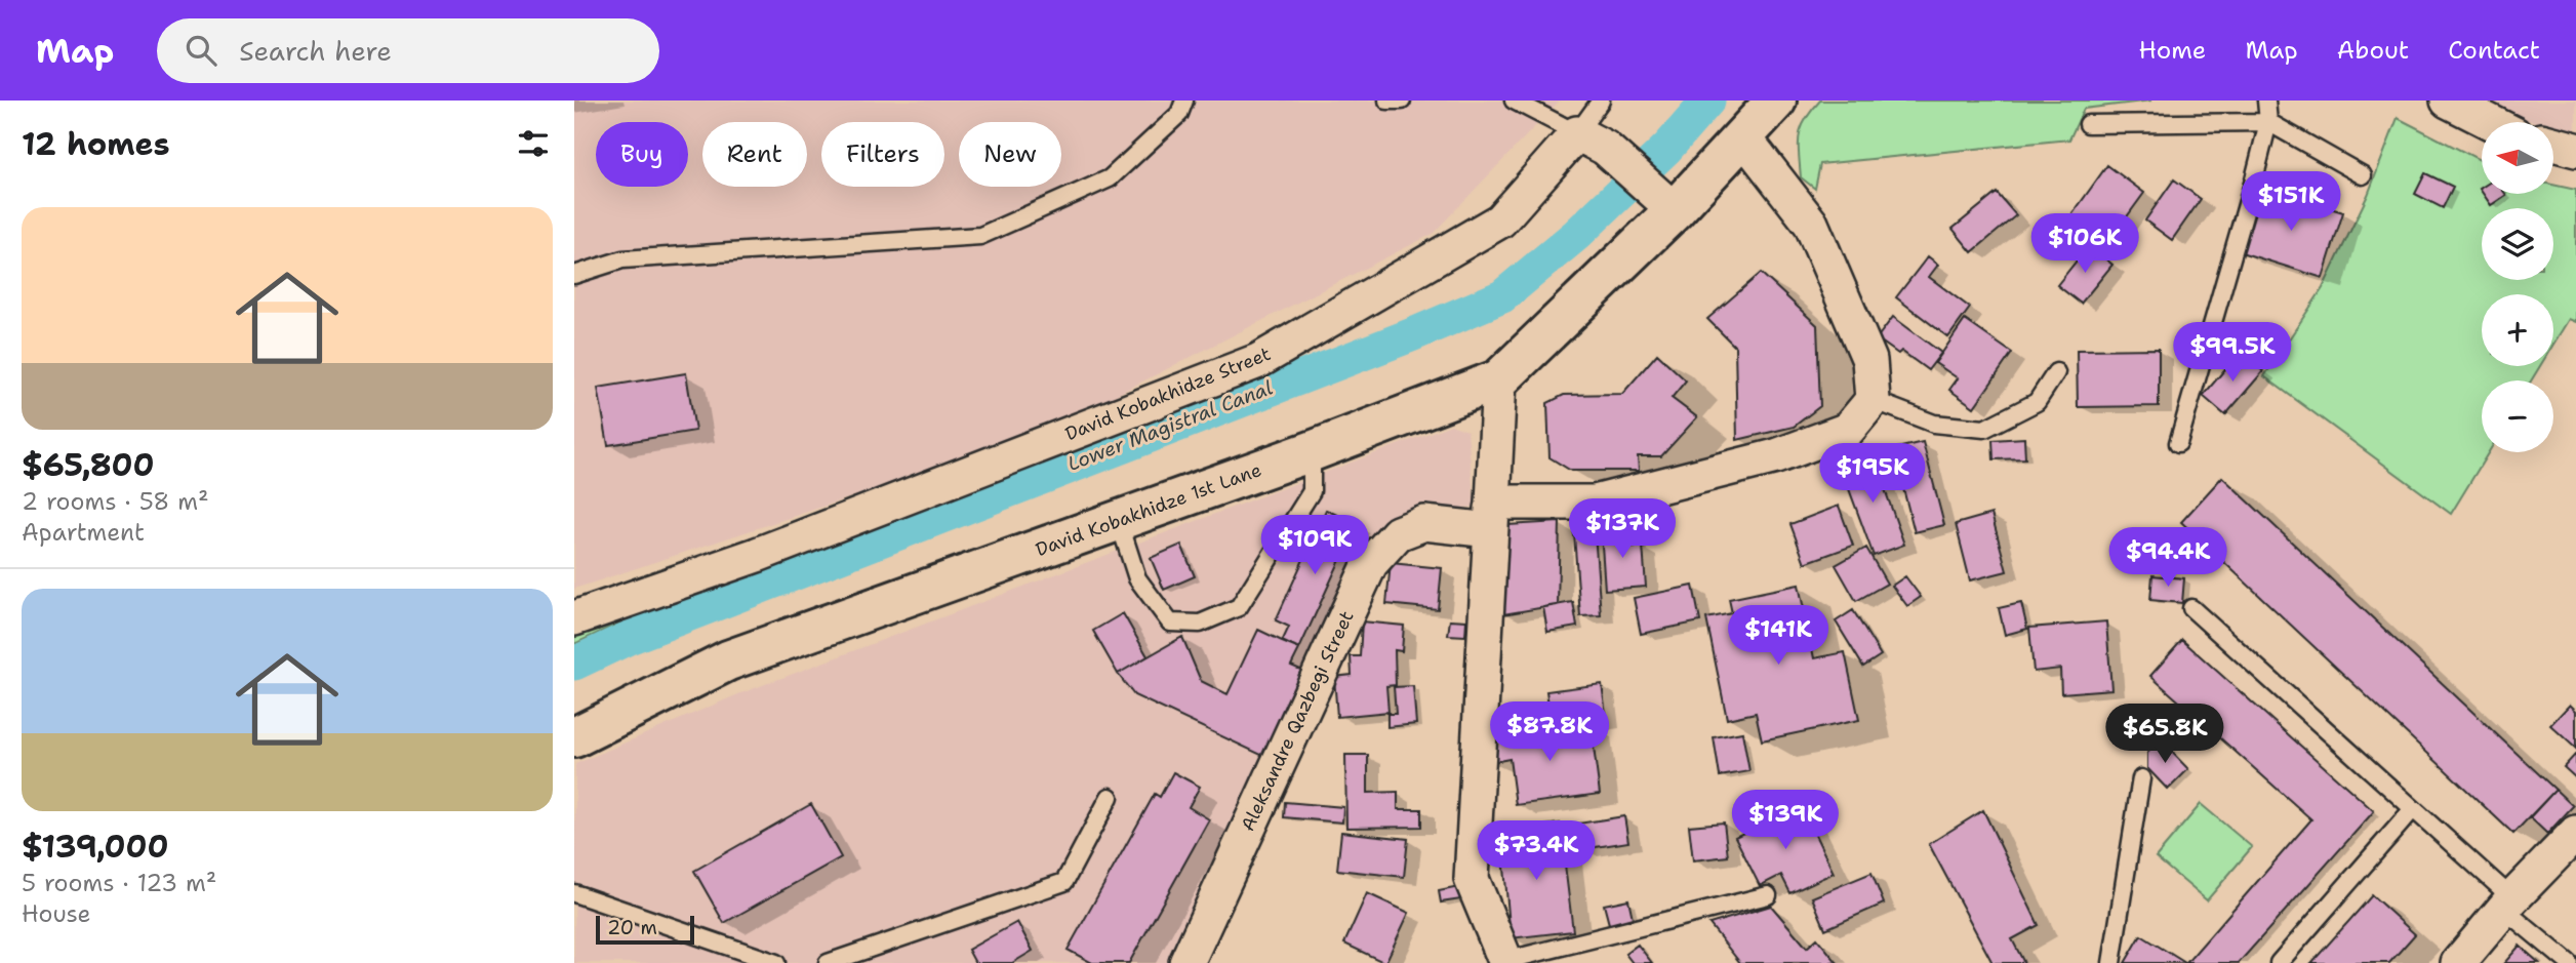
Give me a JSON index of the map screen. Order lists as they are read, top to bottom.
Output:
{
  "streets": {
    "street": ["David Kobakhidze Street", "David Kobakhidze 1st Lane", "Aleksandre Qazbegi Street"]
  },
  "water": ["Lower Magistral Canal"],
  "scale_bar": "20 m",
  "north": "left",
  "page": {
    "header": "Map",
    "search": "Search here",
    "nav": [
      "Home",
      "Map",
      "About",
      "Contact"
    ],
    "heading": "12 homes",
    "map_buttons": ["+", "−"],
    "chip": [
      "Buy",
      "Rent",
      "Filters",
      "New"
    ],
    "price": [
      "$151K",
      "$106K",
      "$99.5K",
      "$195K",
      "$137K",
      "$109K",
      "$94.4K",
      "$141K",
      "$87.8K",
      "$65.8K",
      "$139K",
      "$73.4K"
    ],
    "list": [
      {
        "name": "$65,800",
        "note": "2 rooms · 58 m² · Apartment"
      },
      {
        "name": "$139,000",
        "note": "5 rooms · 123 m² · House"
      }
    ],
    "scale": "20 m"
  }
}
